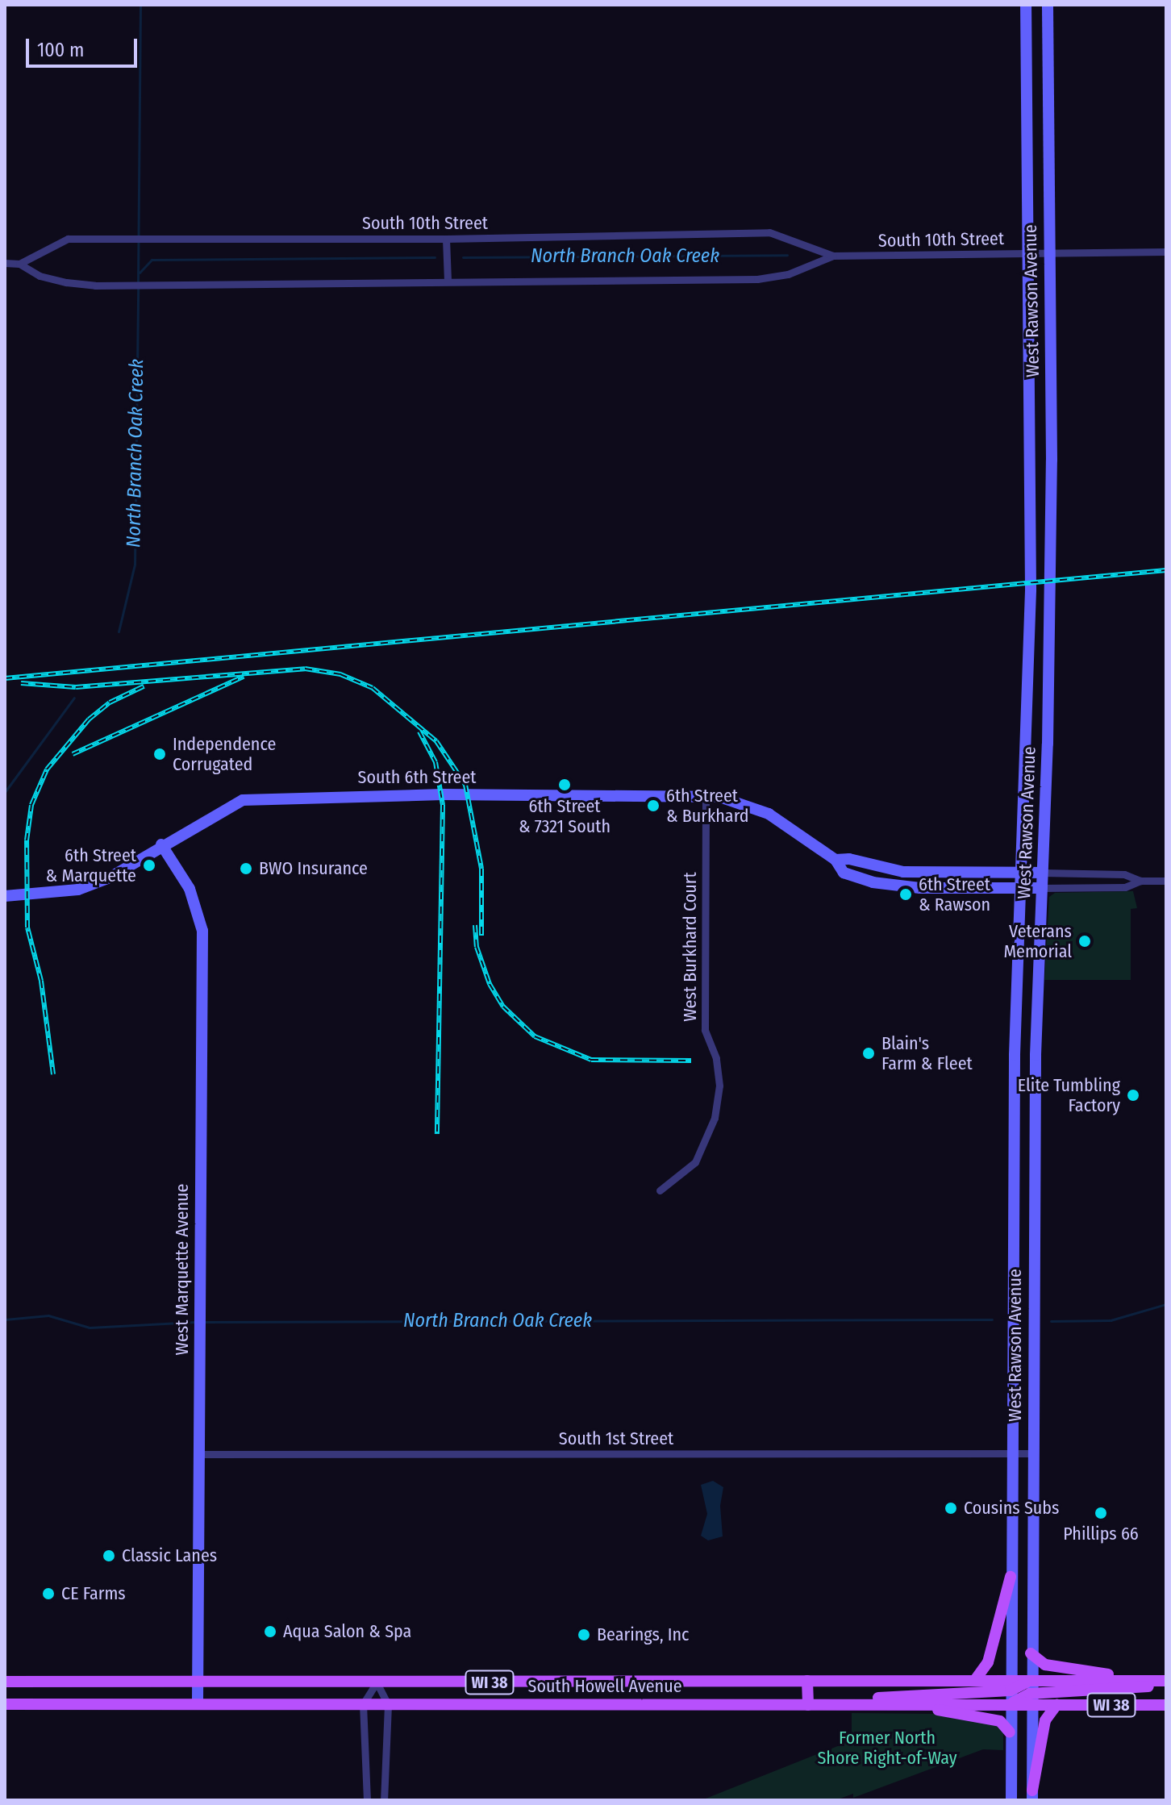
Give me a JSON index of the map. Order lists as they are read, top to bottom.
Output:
{
  "streets": {
    "main road": [
      "West Rawson Avenue",
      "South 6th Street",
      "West Marquette Avenue",
      "WI 38",
      "South Howell Avenue"
    ],
    "street": ["South 10th Street", "West Burkhard Court", "South 1st Street"]
  },
  "crossings": [
    ["South 10th Street", "West Rawson Avenue"],
    ["West Rawson Avenue", "South 6th Street"],
    ["West Rawson Avenue", "South 1st Street"],
    ["West Rawson Avenue", "South Howell Avenue"],
    ["South 6th Street", "West Burkhard Court"],
    ["South 6th Street", "West Marquette Avenue"],
    ["West Marquette Avenue", "South 1st Street"],
    ["West Marquette Avenue", "South Howell Avenue"]
  ],
  "water": ["North Branch Oak Creek"],
  "parks": ["Former North Shore Right-of-Way"],
  "places": [
    "Independence Corrugated",
    "6th Street & 7321 South",
    "6th Street & Burkhard",
    "6th Street & Marquette",
    "BWO Insurance",
    "6th Street & Rawson",
    "Veterans Memorial",
    "Blain's Farm & Fleet",
    "Elite Tumbling Factory",
    "Cousins Subs",
    "Phillips 66",
    "Classic Lanes",
    "CE Farms",
    "Aqua Salon & Spa",
    "Bearings, Inc"
  ],
  "scale_bar": "100 m"
}
